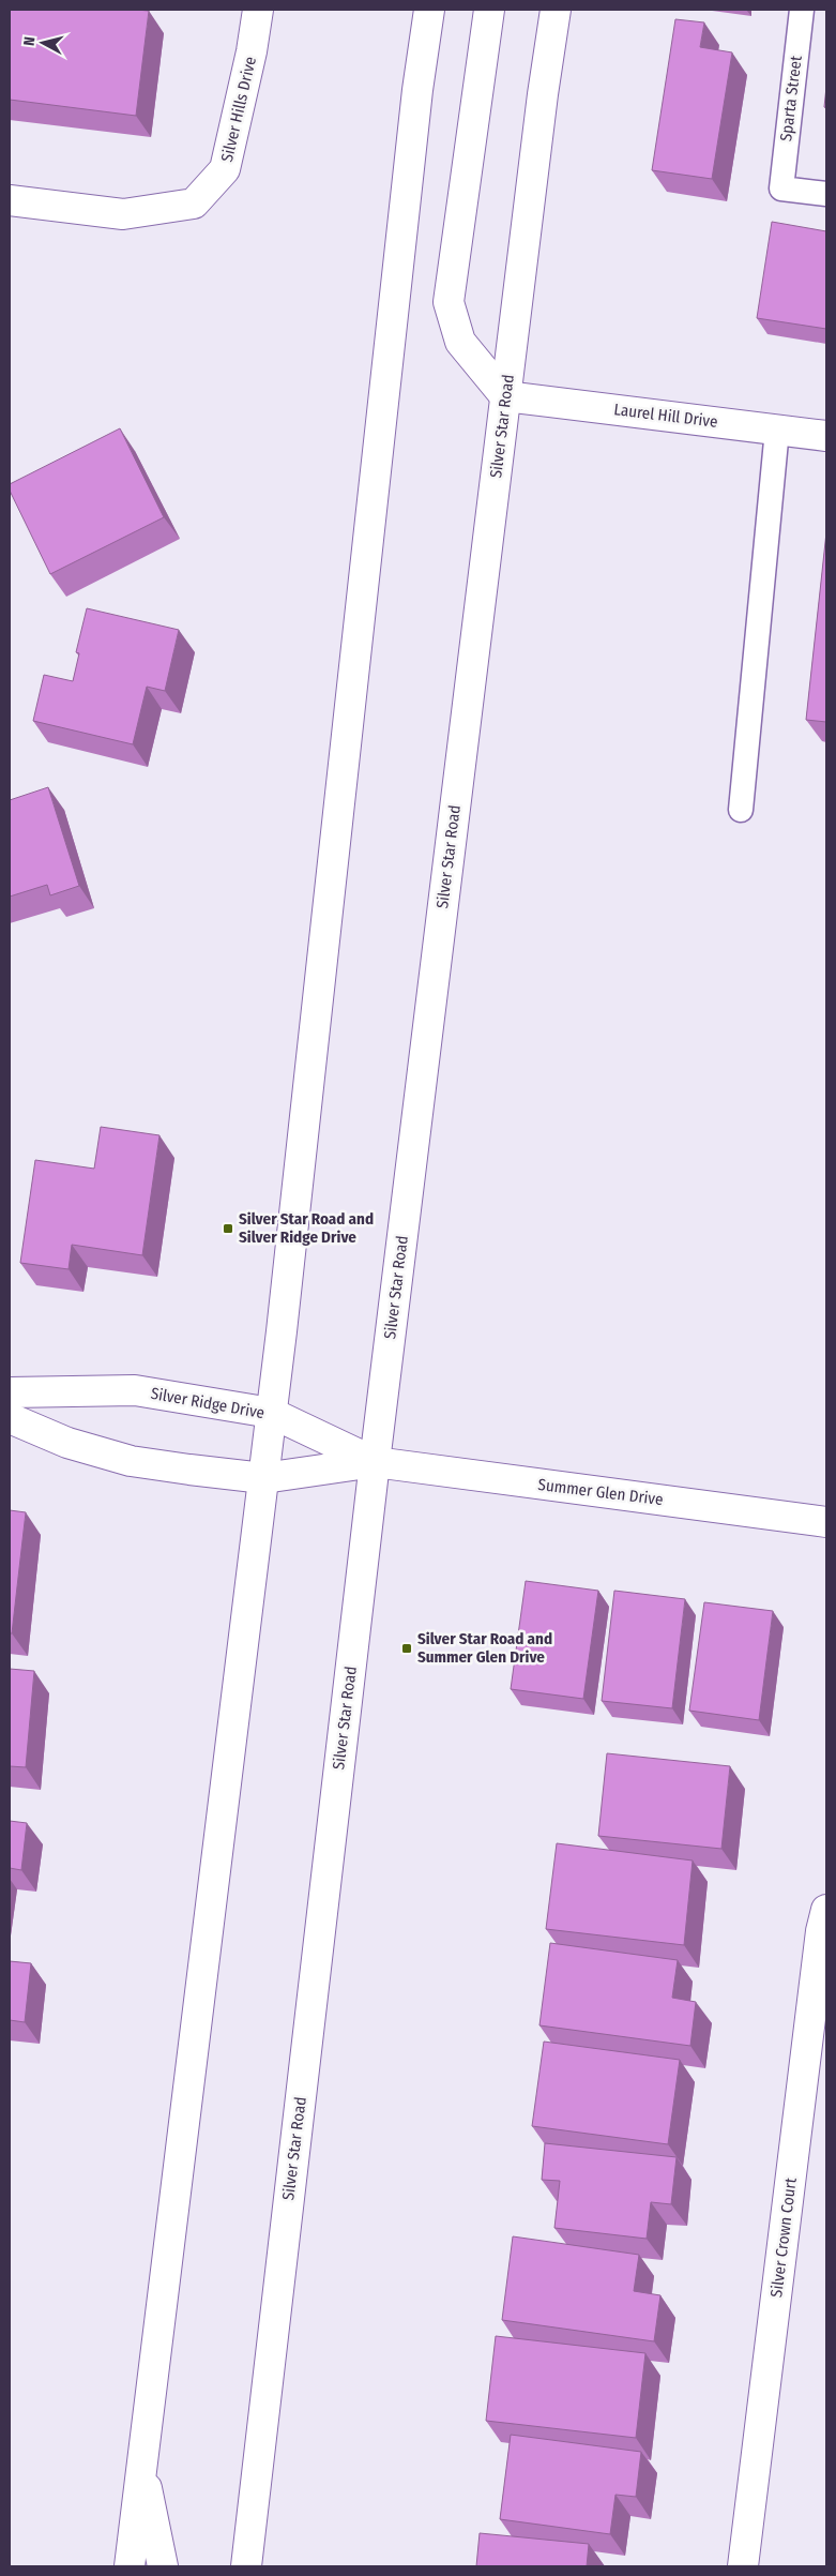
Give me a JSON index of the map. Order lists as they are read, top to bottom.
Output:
{
  "streets": {
    "main road": [
      "Silver Hills Drive",
      "Laurel Hill Drive",
      "Silver Star Road",
      "Silver Ridge Drive",
      "Summer Glen Drive",
      "Silver Crown Court"
    ],
    "lane": ["Sparta Street"]
  },
  "crossings": [
    ["Laurel Hill Drive", "Silver Star Road"],
    ["Silver Star Road", "Silver Ridge Drive"],
    ["Silver Star Road", "Summer Glen Drive"],
    ["Silver Ridge Drive", "Summer Glen Drive"]
  ],
  "places": {
    "transit": ["Silver Star Road and Silver Ridge Drive", "Silver Star Road and Summer Glen Drive"]
  },
  "north": "left"
}
